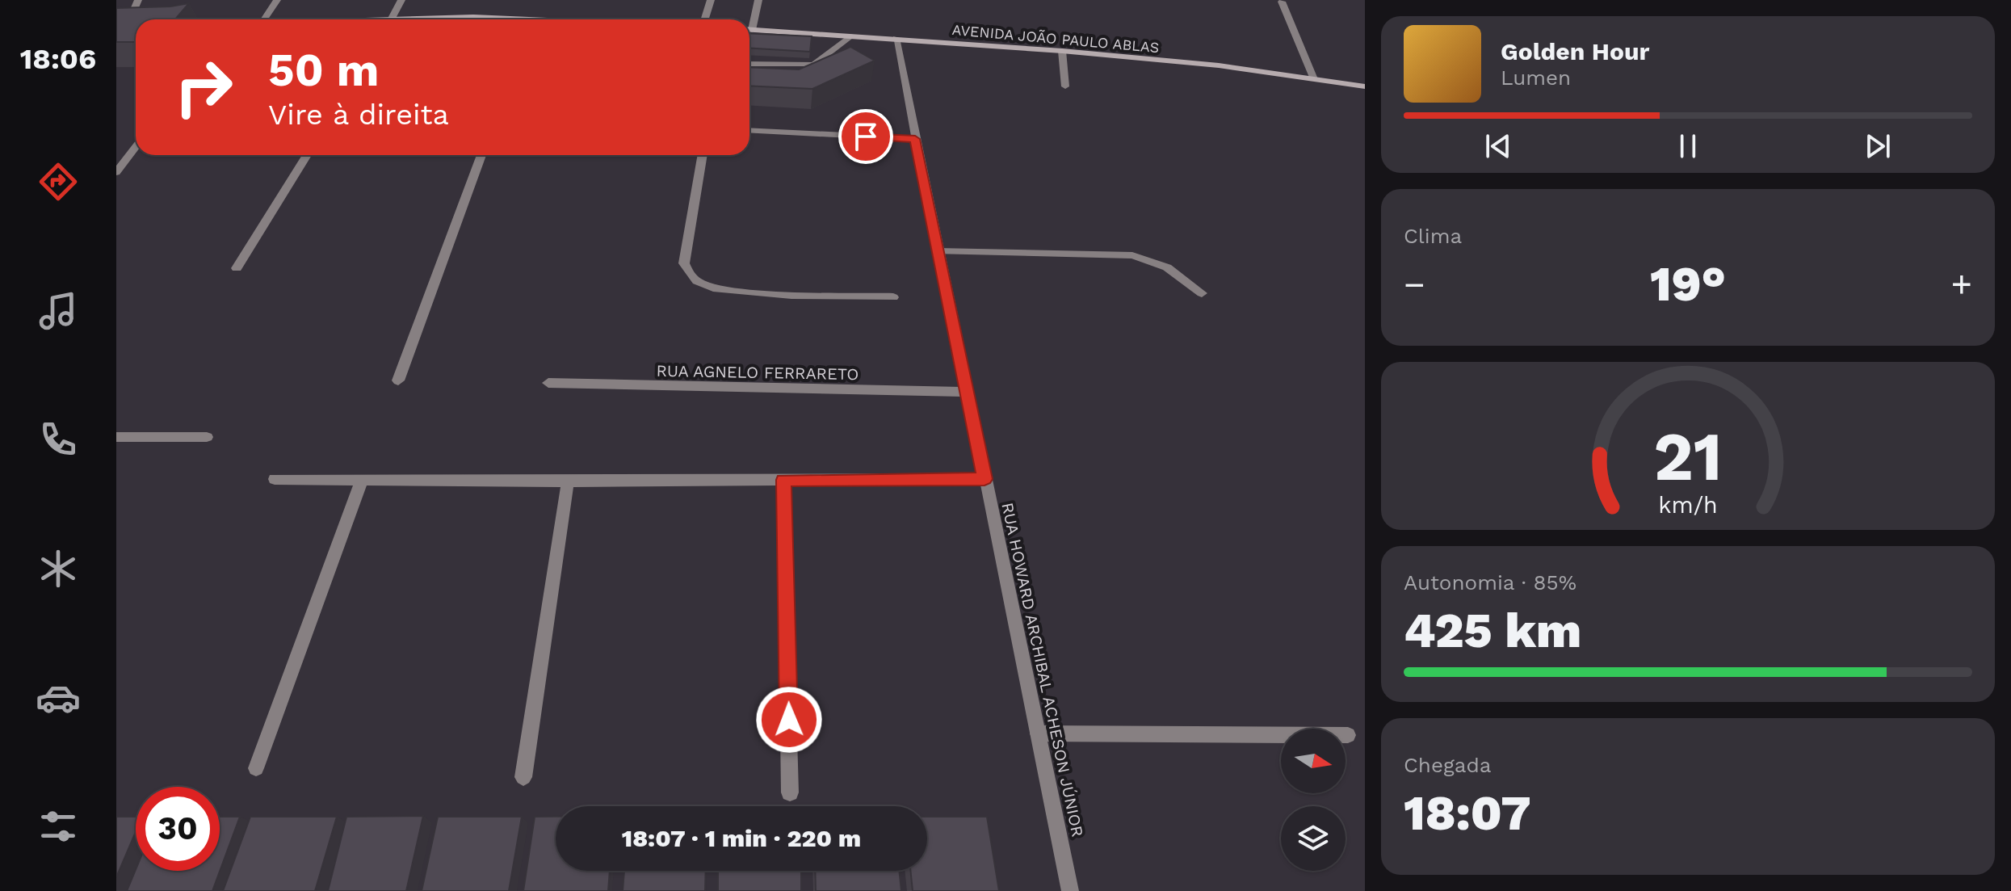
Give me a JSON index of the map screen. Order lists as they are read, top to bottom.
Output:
{
  "streets": {
    "street": ["AVENIDA JOÃO PAULO ABLAS", "RUA AGNELO FERRARETO", "RUA HOWARD ARCHIBAL ACHESON JÚNIOR"]
  },
  "crossings": [
    ["AVENIDA JOÃO PAULO ABLAS", "RUA HOWARD ARCHIBAL ACHESON JÚNIOR"],
    ["RUA AGNELO FERRARETO", "RUA HOWARD ARCHIBAL ACHESON JÚNIOR"]
  ],
  "north": "right",
  "page": {
    "tabs": "18:06",
    "turn": ["50 m", "Vire à direita"],
    "song": ["Golden Hour", "Lumen"],
    "tile": [
      "Clima",
      ["Autonomia · 85%", "425 km"],
      ["Chegada", "18:07"]
    ],
    "heat": ["−", "19°", "+"],
    "limit": "30",
    "trip": "18:07 · 1 min · 220 m",
    "gauge": ["21", "km/h"]
  }
}
